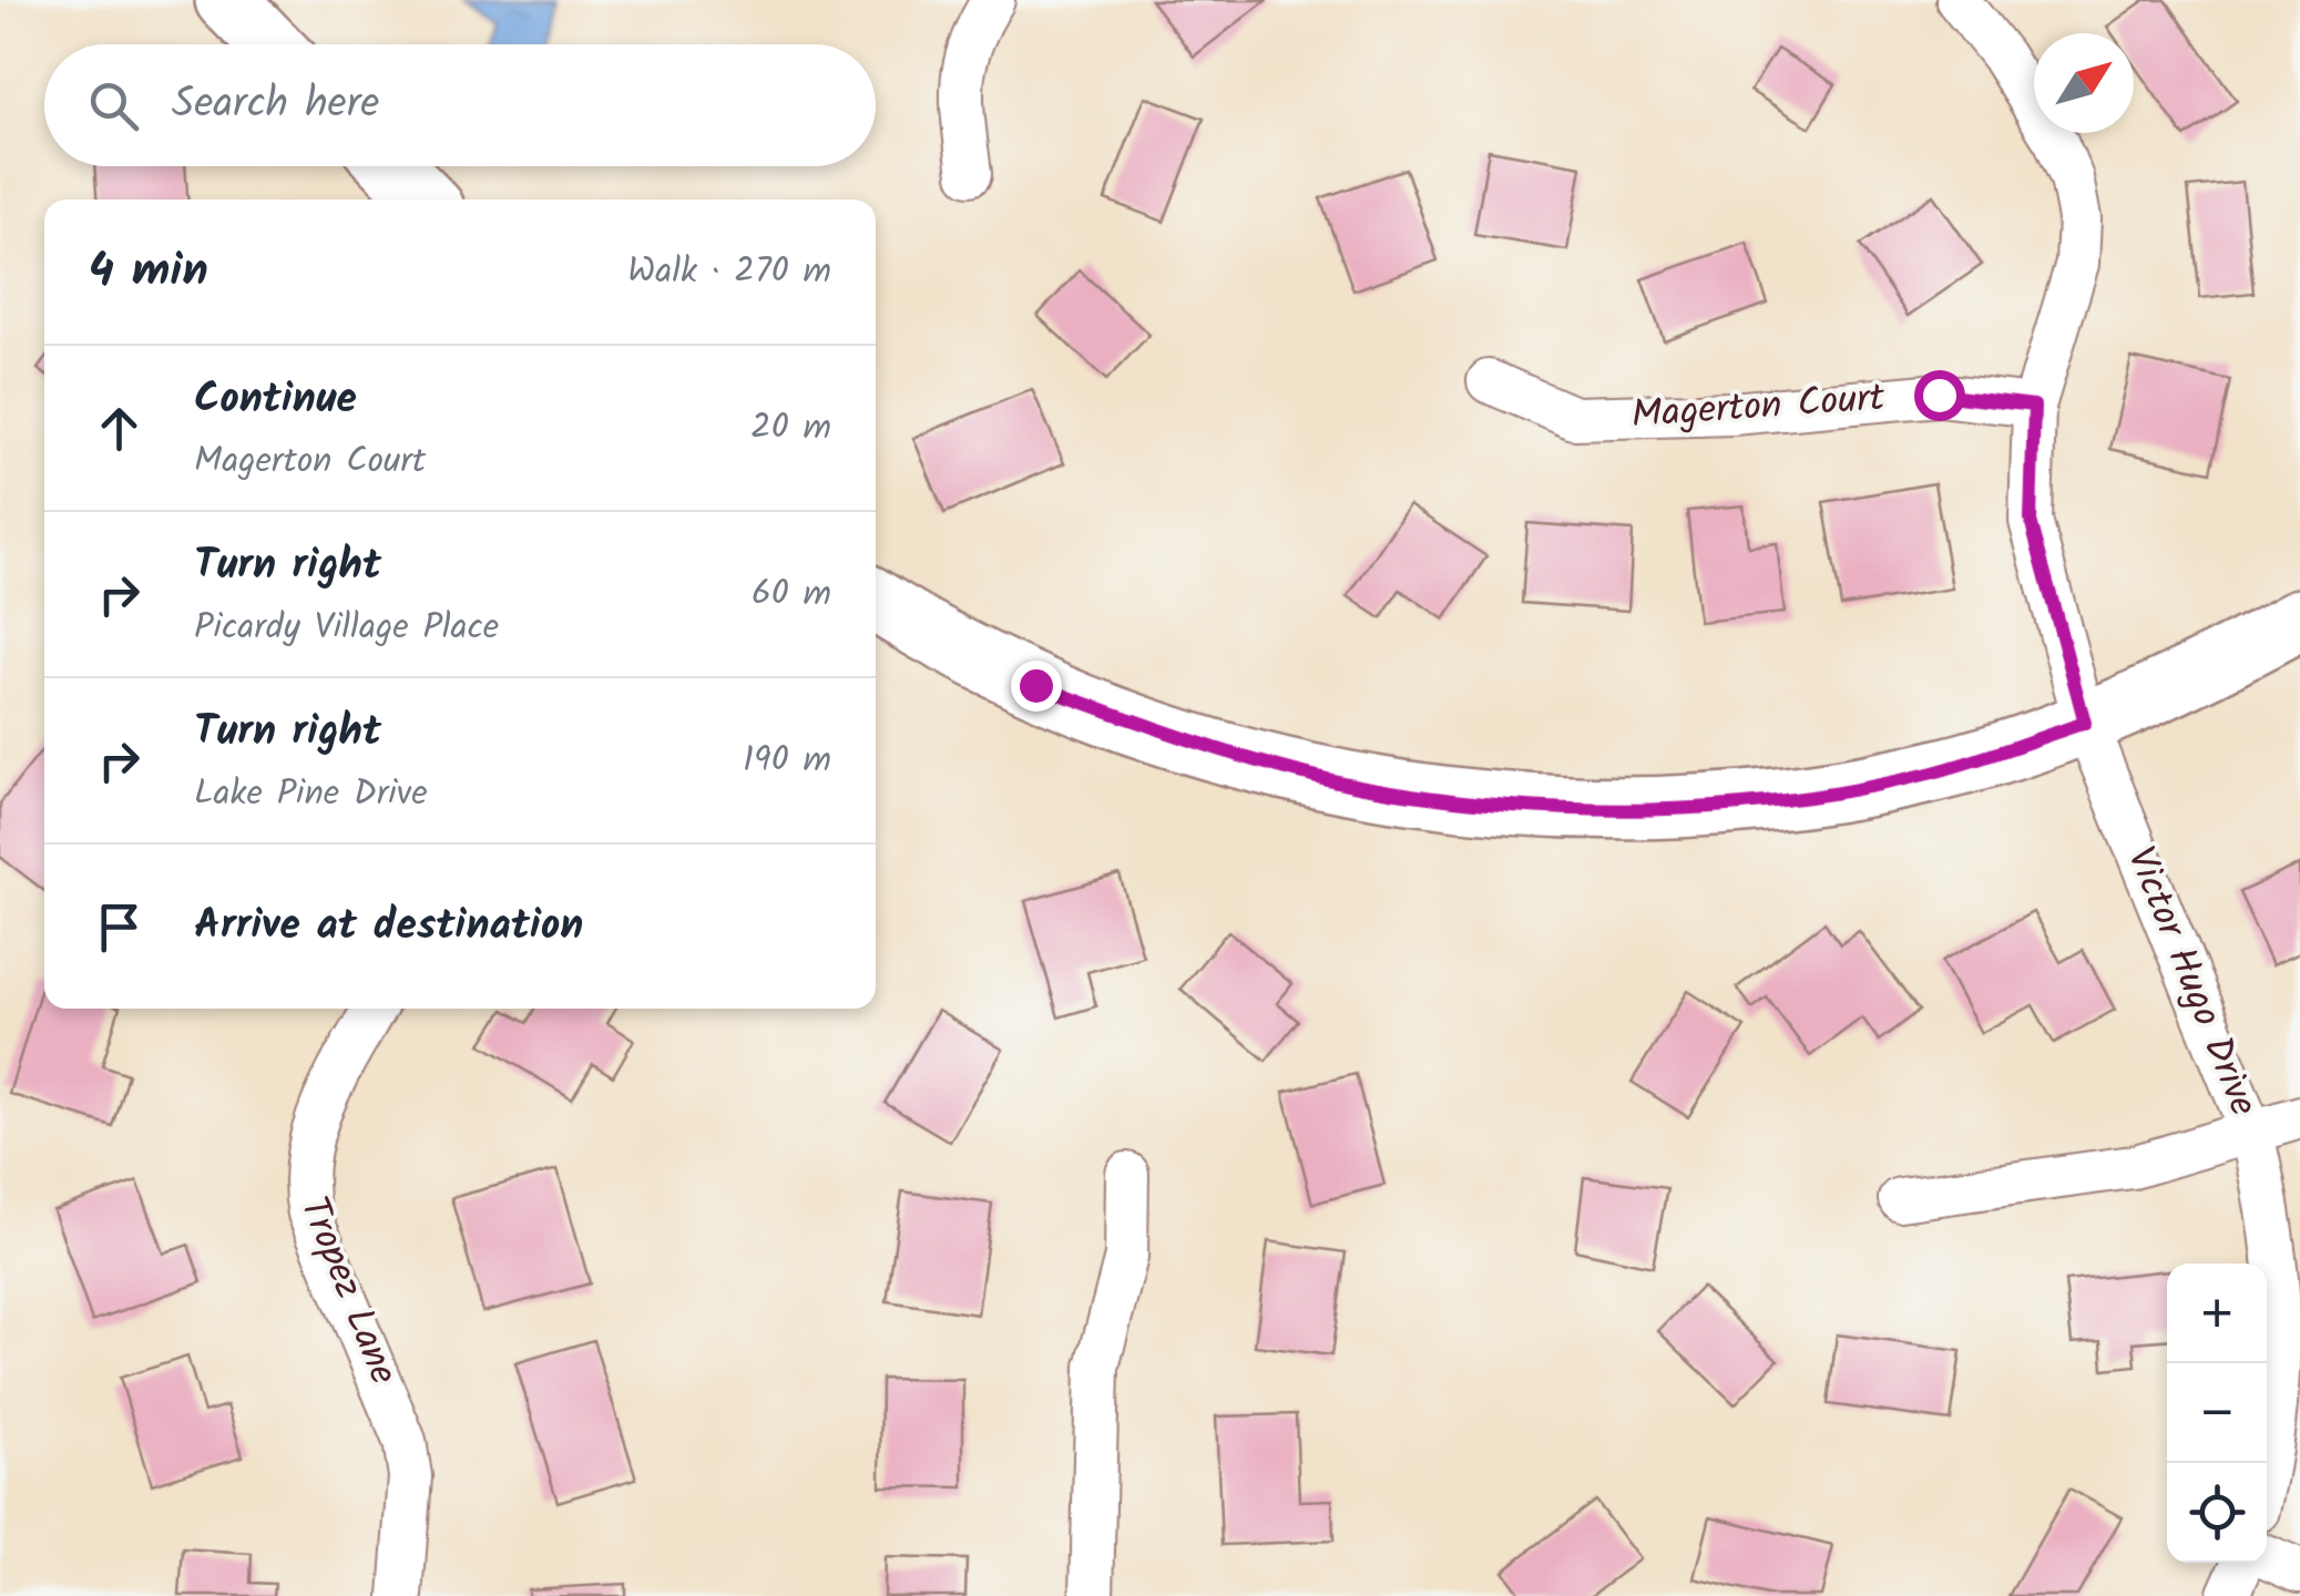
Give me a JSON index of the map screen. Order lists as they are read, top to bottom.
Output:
{
  "streets": {
    "street": ["Magerton Court", "Victor Hugo Drive", "Tropez Lane"]
  },
  "crossings": [
    ["Magerton Court", "Victor Hugo Drive"]
  ],
  "north": "top right",
  "page": {
    "search": "Search here",
    "heading": ["4 min", "Walk · 270 m"],
    "list": [
      ["Continue", "Magerton Court", "20 m"],
      ["Turn right", "Picardy Village Place", "60 m"],
      ["Turn right", "Lake Pine Drive", "190 m"],
      "Arrive at destination"
    ],
    "map_buttons": ["+", "−"]
  }
}
